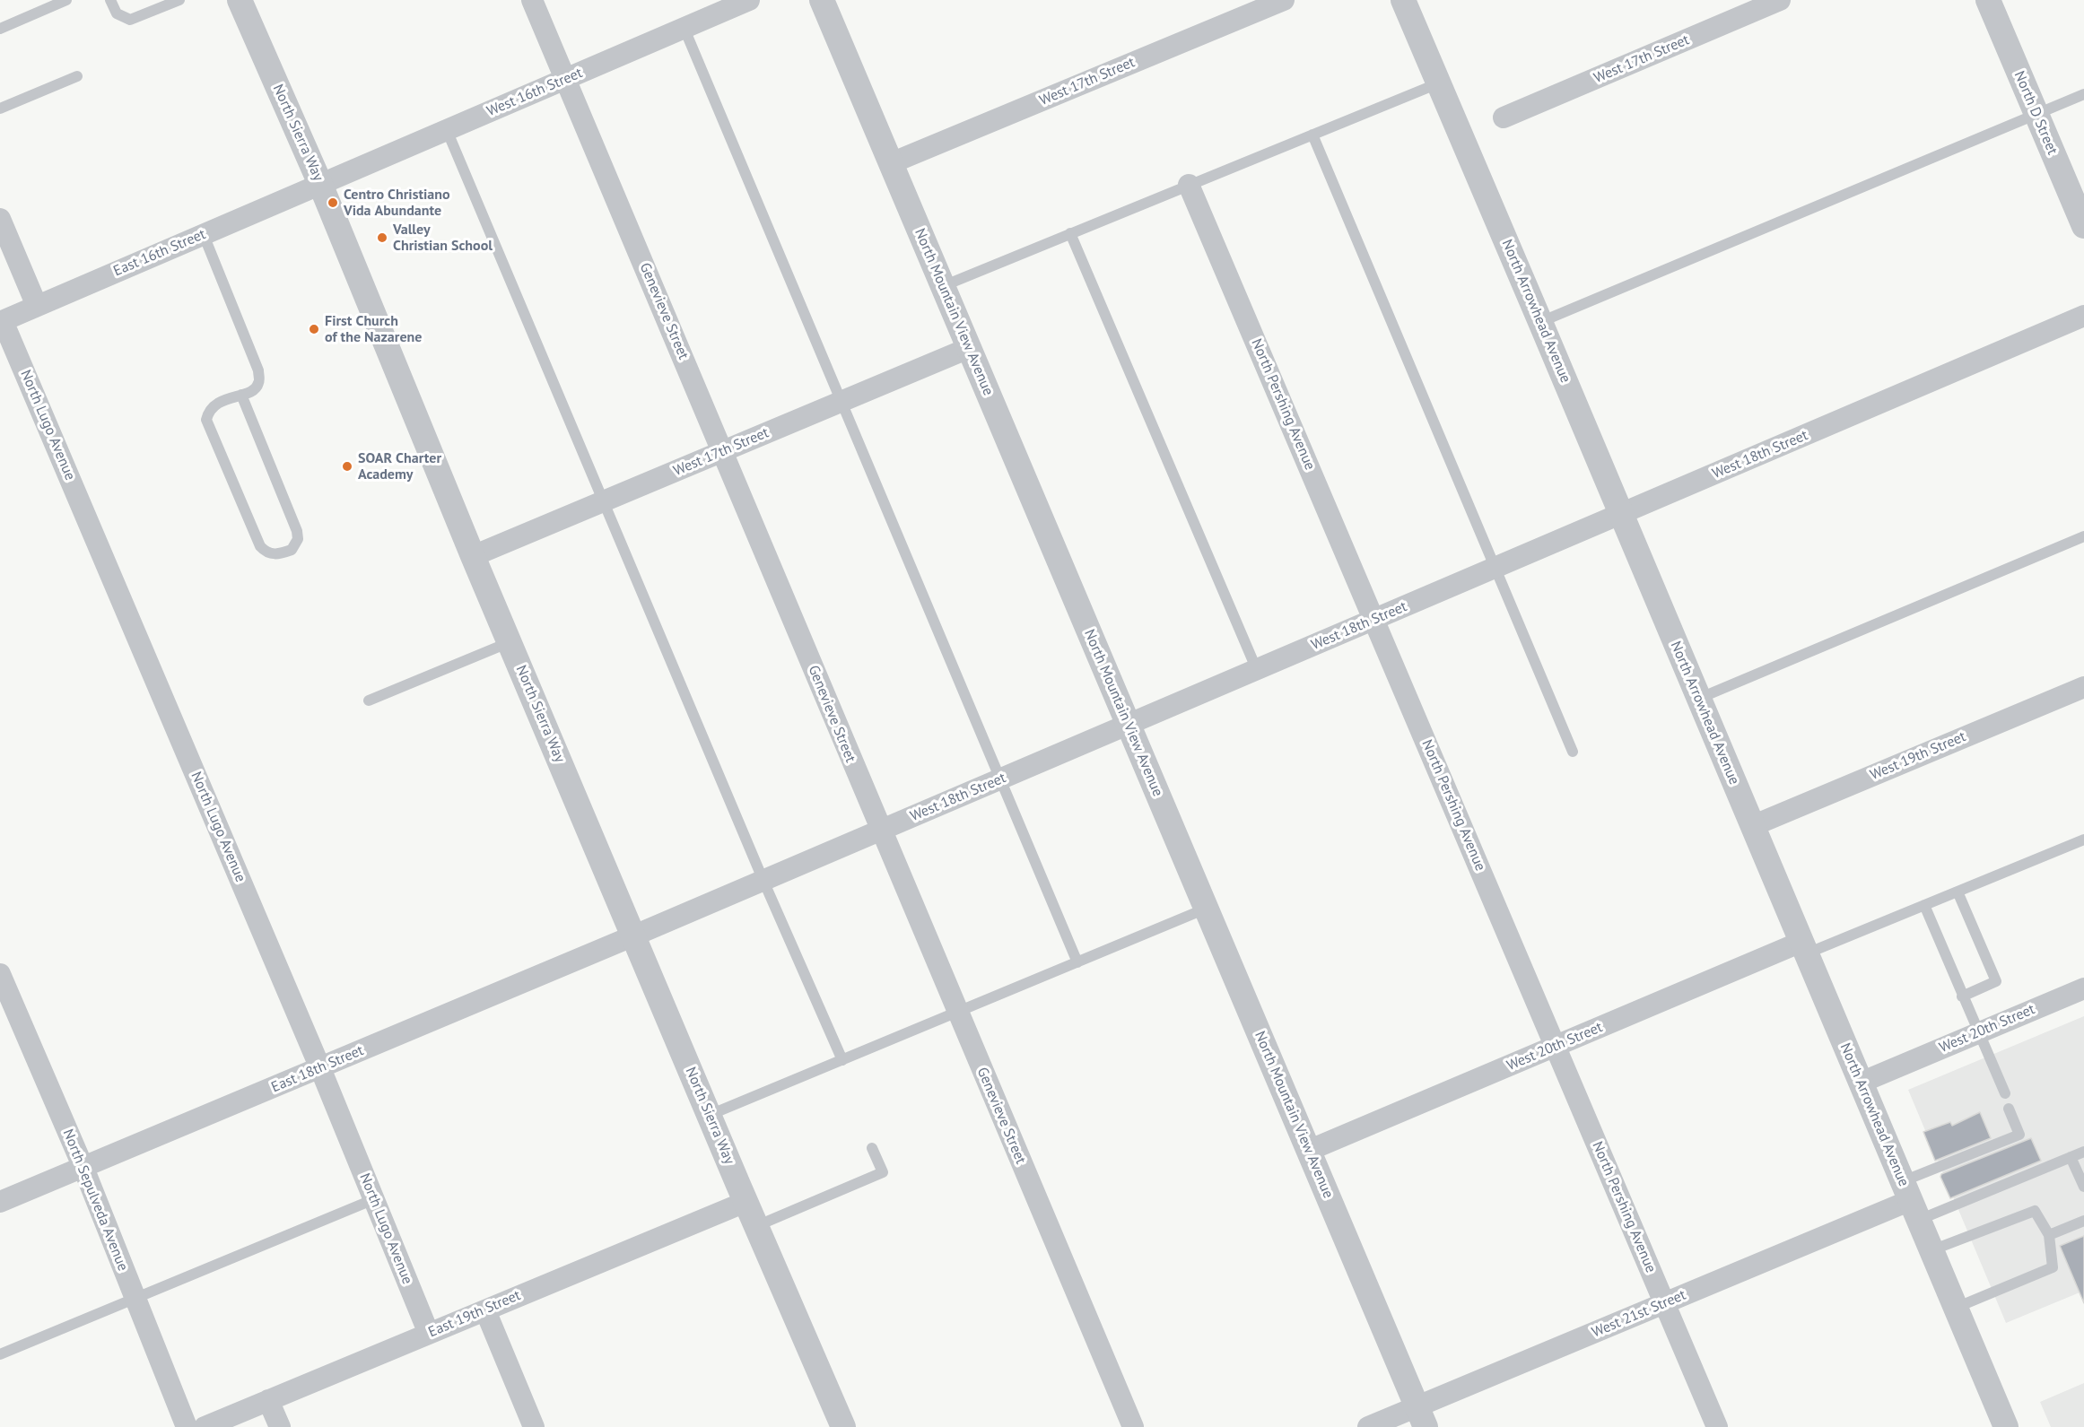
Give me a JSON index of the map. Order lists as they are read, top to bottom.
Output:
{
  "streets": {
    "street": [
      "West 17th Street",
      "West 16th Street",
      "North D Street",
      "North Sierra Way",
      "East 16th Street",
      "Genevieve Street",
      "North Arrowhead Avenue",
      "North Mountain View Avenue",
      "North Pershing Avenue",
      "North Lugo Avenue",
      "West 18th Street",
      "West 19th Street",
      "West 20th Street",
      "East 18th Street",
      "North Sepulveda Avenue",
      "East 19th Street",
      "West 21st Street"
    ]
  },
  "crossings": [
    ["West 17th Street", "North Sierra Way"],
    ["West 17th Street", "Genevieve Street"],
    ["West 17th Street", "North Mountain View Avenue"],
    ["West 16th Street", "North Sierra Way"],
    ["West 16th Street", "East 16th Street"],
    ["West 16th Street", "Genevieve Street"],
    ["North Sierra Way", "East 16th Street"],
    ["North Sierra Way", "West 18th Street"],
    ["North Sierra Way", "East 18th Street"],
    ["North Sierra Way", "East 19th Street"],
    ["East 16th Street", "North Lugo Avenue"],
    ["Genevieve Street", "West 18th Street"],
    ["North Arrowhead Avenue", "West 18th Street"],
    ["North Arrowhead Avenue", "West 19th Street"],
    ["North Arrowhead Avenue", "West 20th Street"],
    ["North Arrowhead Avenue", "West 21st Street"],
    ["North Mountain View Avenue", "West 18th Street"],
    ["North Mountain View Avenue", "West 20th Street"],
    ["North Mountain View Avenue", "West 21st Street"],
    ["North Pershing Avenue", "West 18th Street"],
    ["North Pershing Avenue", "West 20th Street"],
    ["North Pershing Avenue", "West 21st Street"],
    ["North Lugo Avenue", "East 18th Street"],
    ["North Lugo Avenue", "East 19th Street"],
    ["West 18th Street", "East 18th Street"],
    ["East 18th Street", "North Sepulveda Avenue"]
  ],
  "places": [
    "Centro Christiano Vida Abundante",
    "Valley Christian School",
    "First Church of the Nazarene",
    "SOAR Charter Academy"
  ]
}
